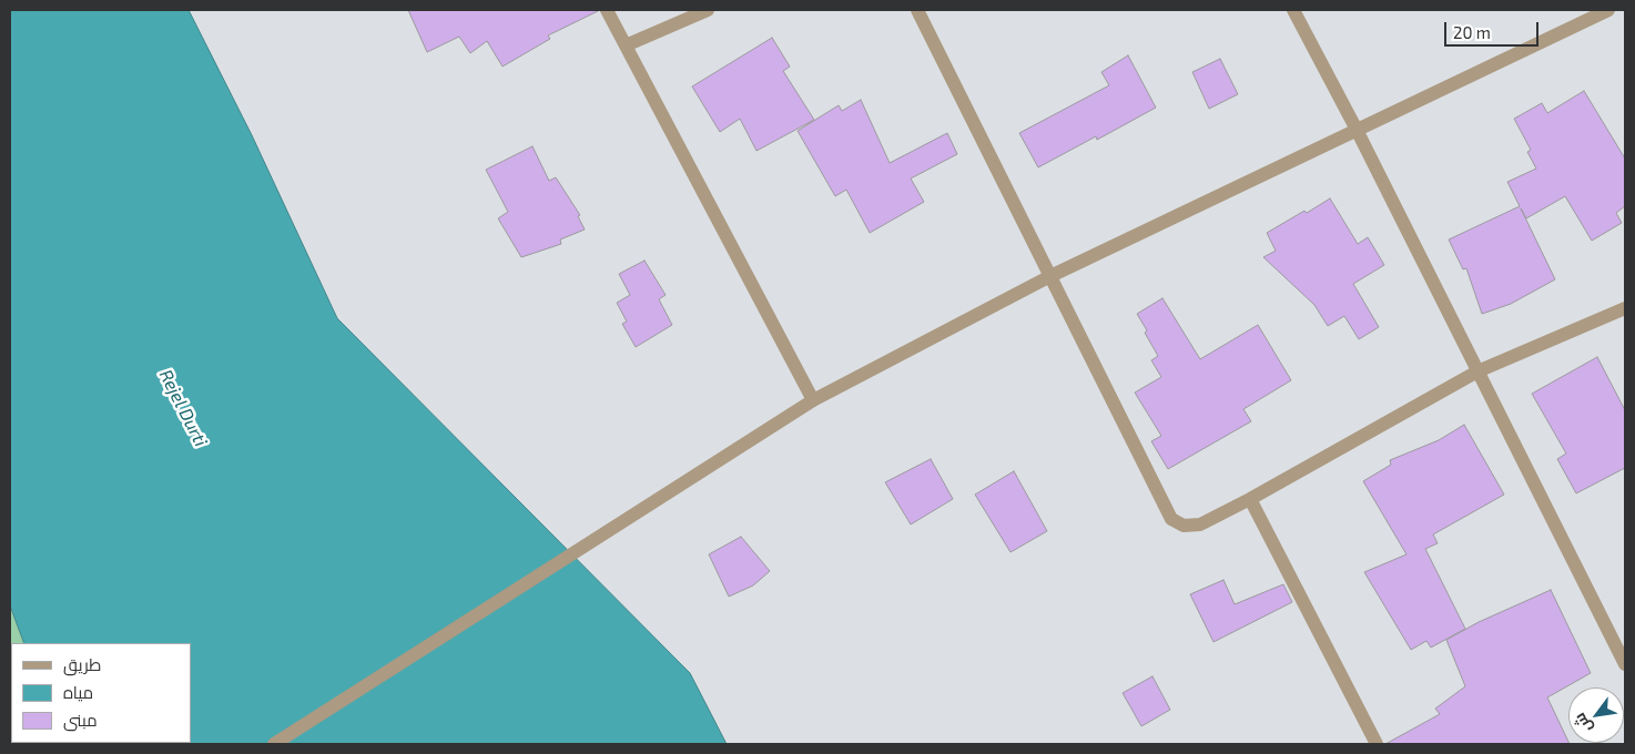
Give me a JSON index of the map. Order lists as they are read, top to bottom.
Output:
{
  "water": ["Rejel Durti"],
  "legend": ["طريق", "مياه", "مبنى"],
  "scale_bar": "20 m",
  "north": "bottom left"
}
